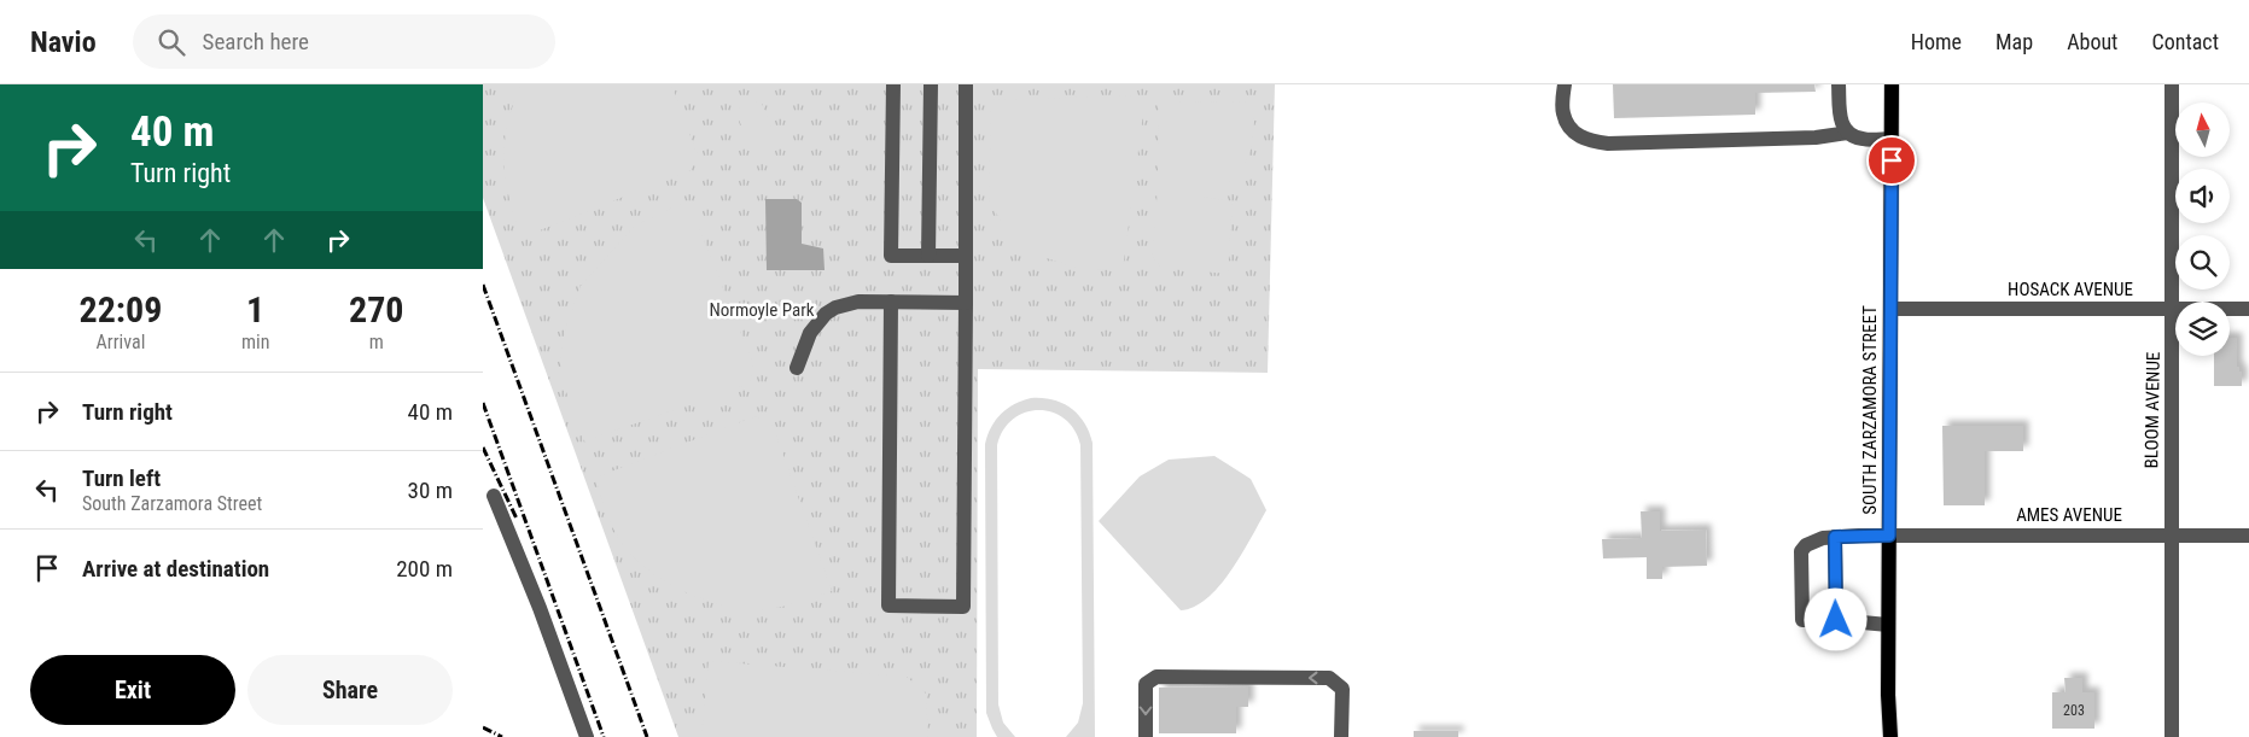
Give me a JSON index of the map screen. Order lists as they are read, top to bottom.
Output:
{
  "streets": {
    "main road": ["SOUTH ZARZAMORA STREET"],
    "street": ["HOSACK AVENUE", "BLOOM AVENUE", "AMES AVENUE"]
  },
  "crossings": [
    ["HOSACK AVENUE", "SOUTH ZARZAMORA STREET"],
    ["HOSACK AVENUE", "BLOOM AVENUE"],
    ["SOUTH ZARZAMORA STREET", "AMES AVENUE"],
    ["BLOOM AVENUE", "AMES AVENUE"]
  ],
  "parks": ["Normoyle Park"],
  "house_numbers": ["203"],
  "north": "top",
  "page": {
    "header": "Navio",
    "search": "Search here",
    "nav": [
      "Home",
      "Map",
      "About",
      "Contact"
    ],
    "turn": ["40 m", "Turn right"],
    "eta": [
      "22:09",
      "Arrival",
      "1",
      "min",
      "270",
      "m"
    ],
    "list": [
      {
        "name": "Turn right",
        "value": "40 m"
      },
      {
        "name": "Turn left",
        "note": "South Zarzamora Street",
        "value": "30 m"
      },
      {
        "name": "Arrive at destination",
        "value": "200 m"
      }
    ],
    "buttons": ["Exit", "Share"]
  }
}
